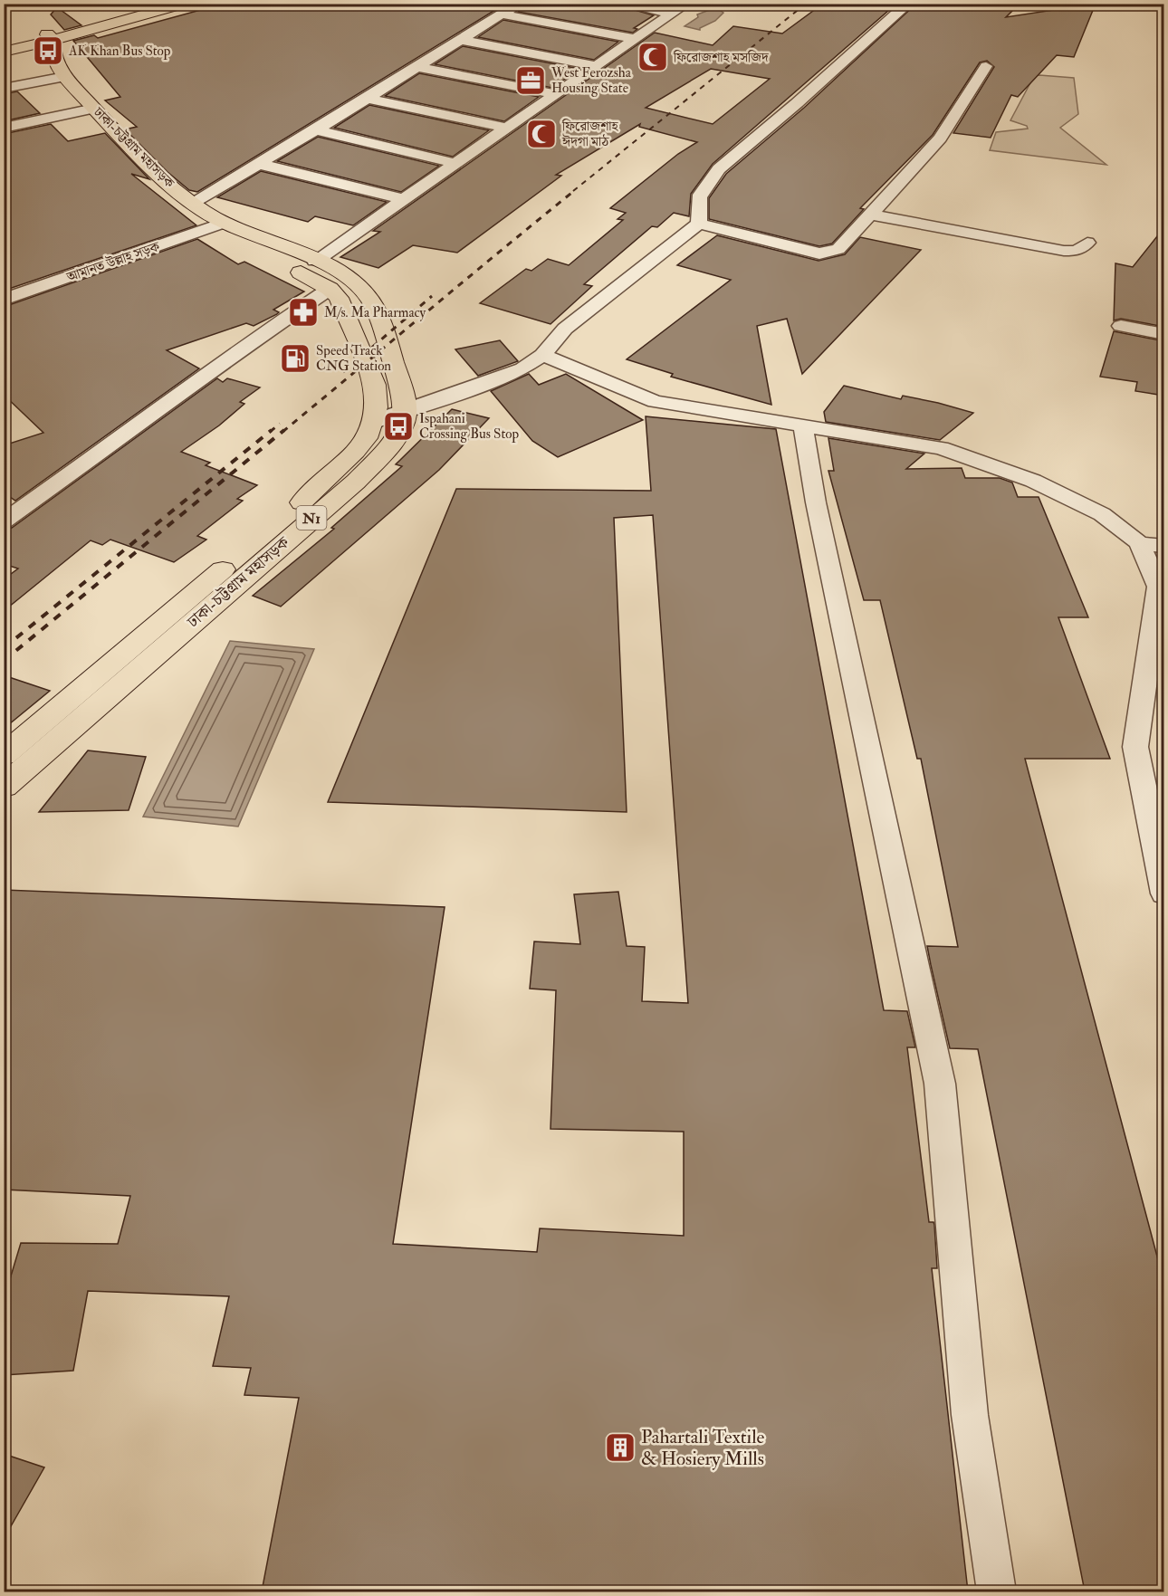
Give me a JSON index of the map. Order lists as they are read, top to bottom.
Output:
{
  "streets": {
    "highway": ["ঢাকা-চট্টগ্রাম মহাসড়ক", "N1"],
    "street": ["আমানত উল্লাহ সড়ক"]
  },
  "crossings": [
    ["ঢাকা-চট্টগ্রাম মহাসড়ক", "আমানত উল্লাহ সড়ক"]
  ],
  "places": {
    "bus stop": ["AK Khan Bus Stop", "Ispahani Crossing Bus Stop"],
    "mosque": ["ফিরোজশাহ মসজিদ", "ফিরোজশাহ ঈদগা মাঠ"],
    "office": ["West Ferozsha Housing State"],
    "pharmacy": ["M/s. Ma Pharmacy"],
    "fuel station": ["Speed Track CNG Station"],
    "building": ["Pahartali Textile & Hosiery Mills"]
  }
}
